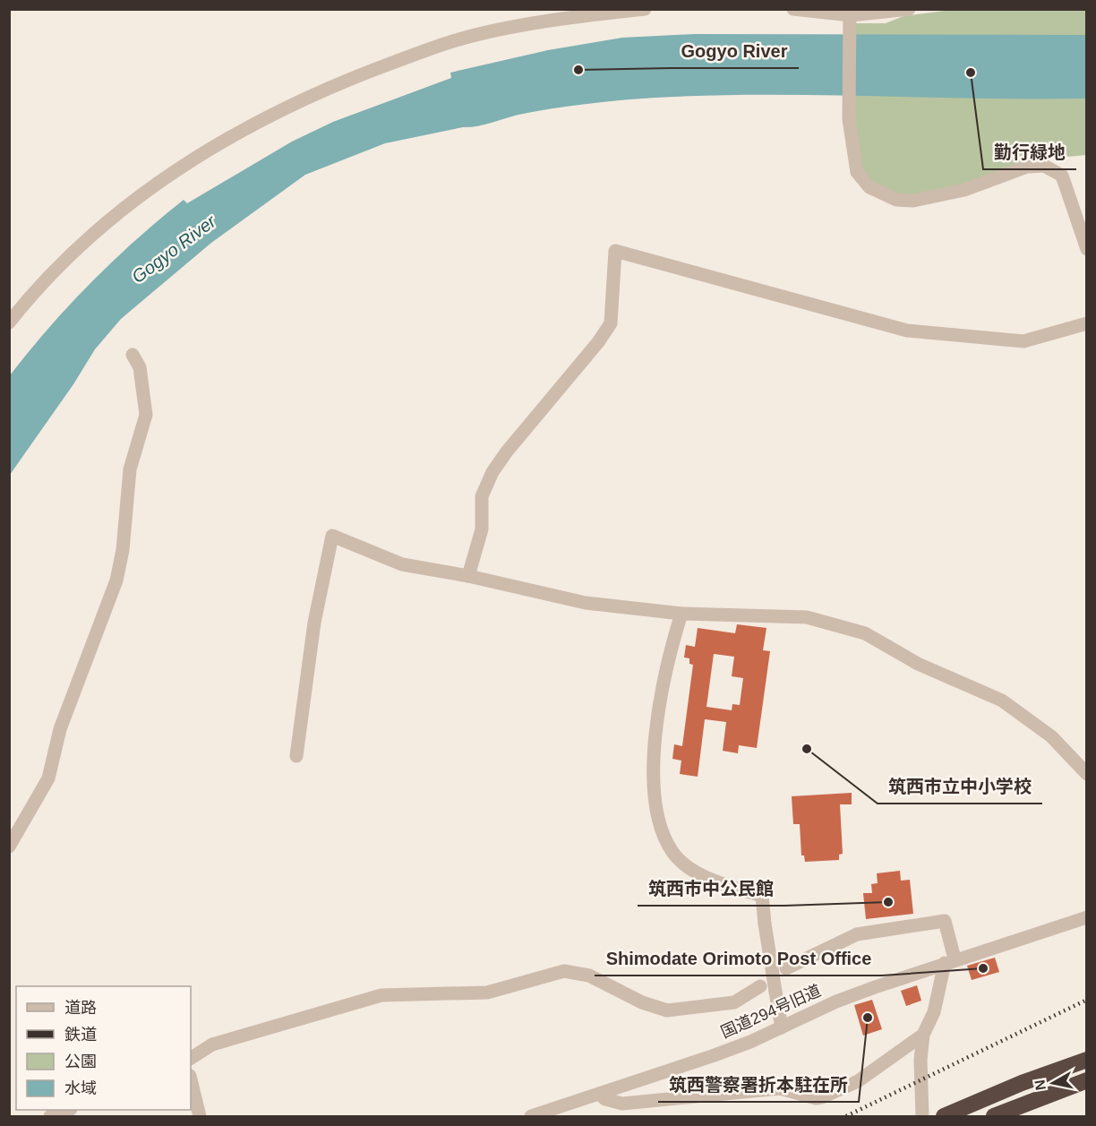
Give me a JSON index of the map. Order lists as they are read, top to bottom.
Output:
{
  "streets": {
    "street": ["国道294号旧道"]
  },
  "water": ["Gogyo River"],
  "places": [
    "Gogyo River",
    "勤行緑地",
    "筑西市立中小学校",
    "筑西市中公民館",
    "Shimodate Orimoto Post Office",
    "筑西警察署折本駐在所"
  ],
  "legend": [
    "道路",
    "鉄道",
    "公園",
    "水域"
  ],
  "north": "left"
}
